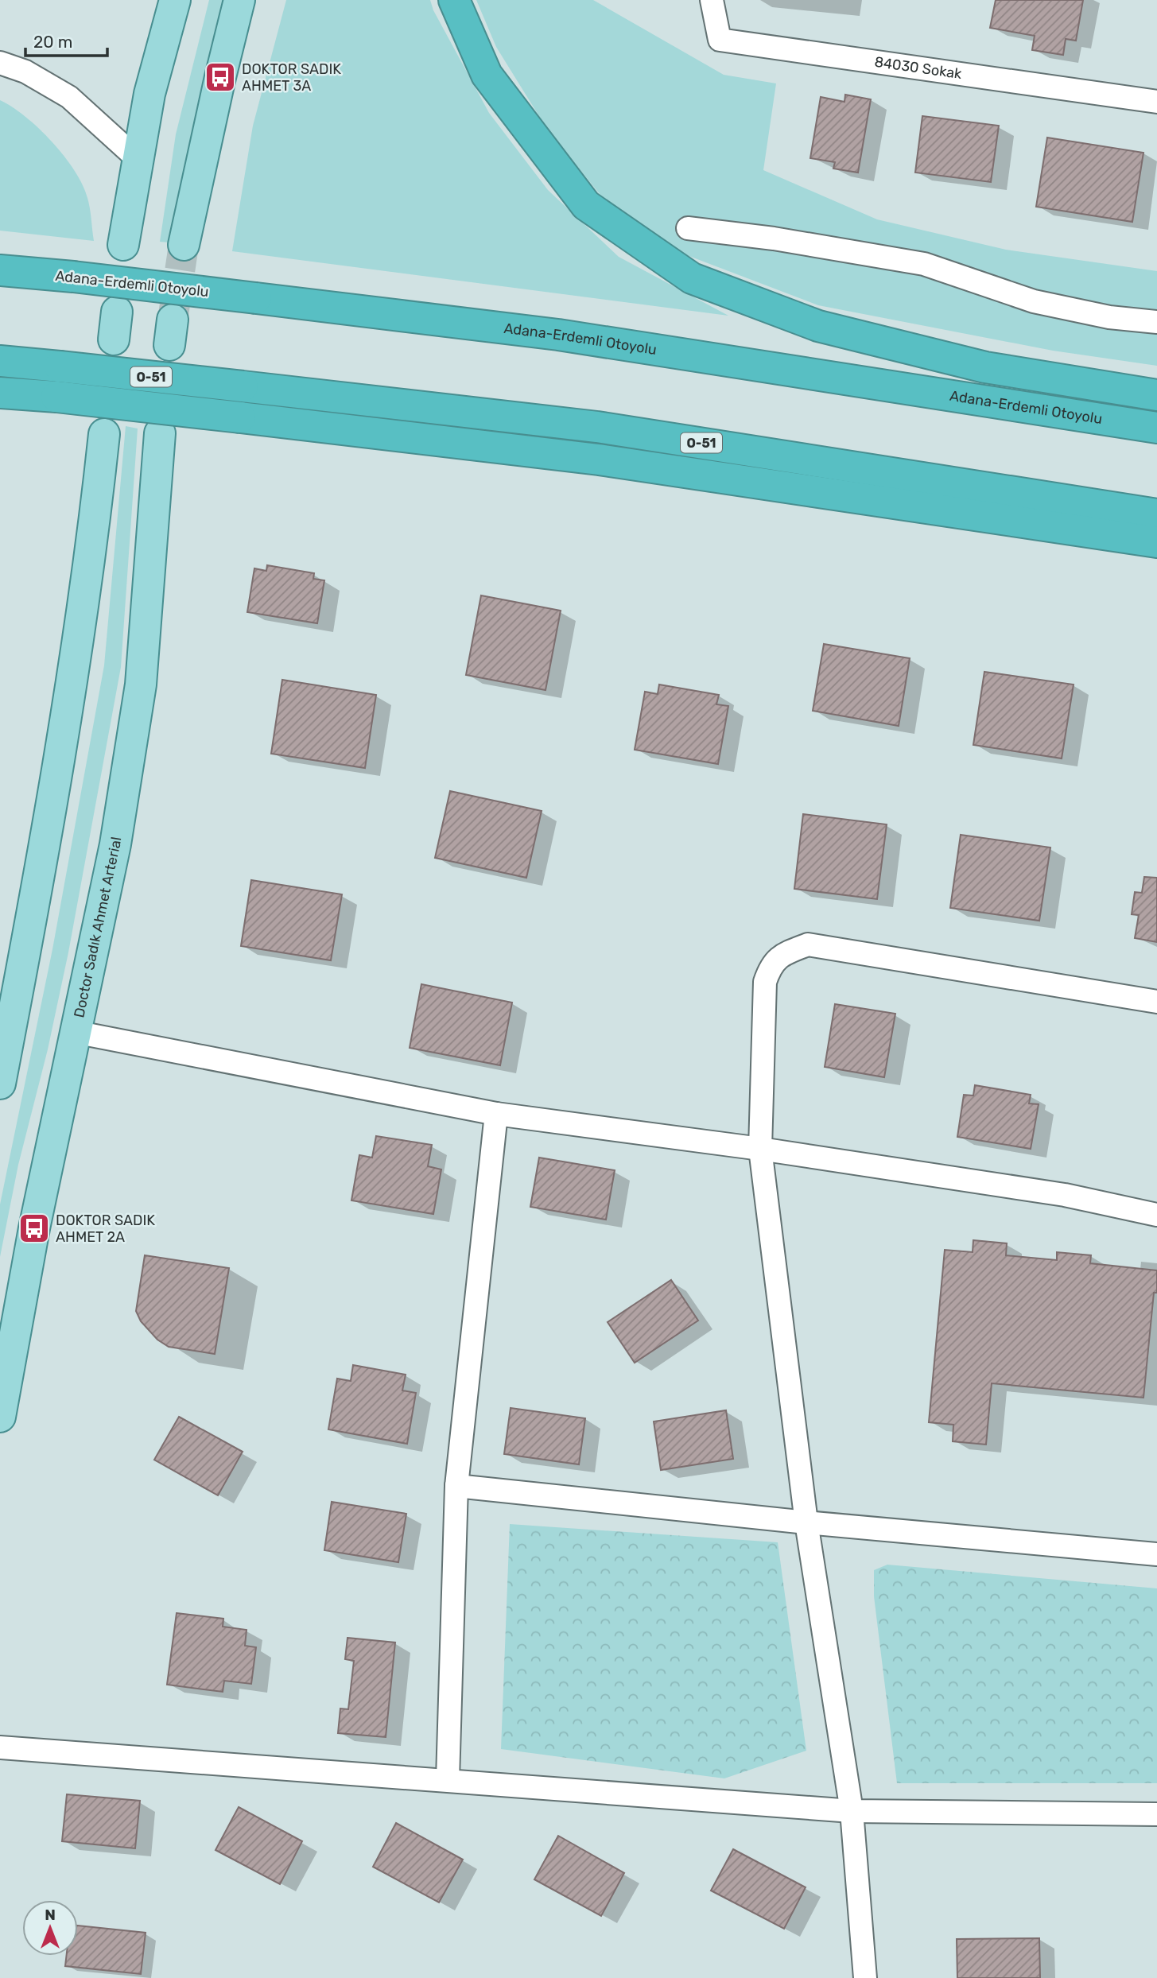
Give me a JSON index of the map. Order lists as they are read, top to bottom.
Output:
{
  "streets": {
    "highway": ["Adana-Erdemli Otoyolu", "O-51"],
    "main road": ["Doctor Sadık Ahmet Arterial"],
    "street": ["84030 Sokak"]
  },
  "places": {
    "bus stop": ["DOKTOR SADIK AHMET 3A", "DOKTOR SADIK AHMET 2A"]
  },
  "scale_bar": "20 m",
  "north": "top"
}
